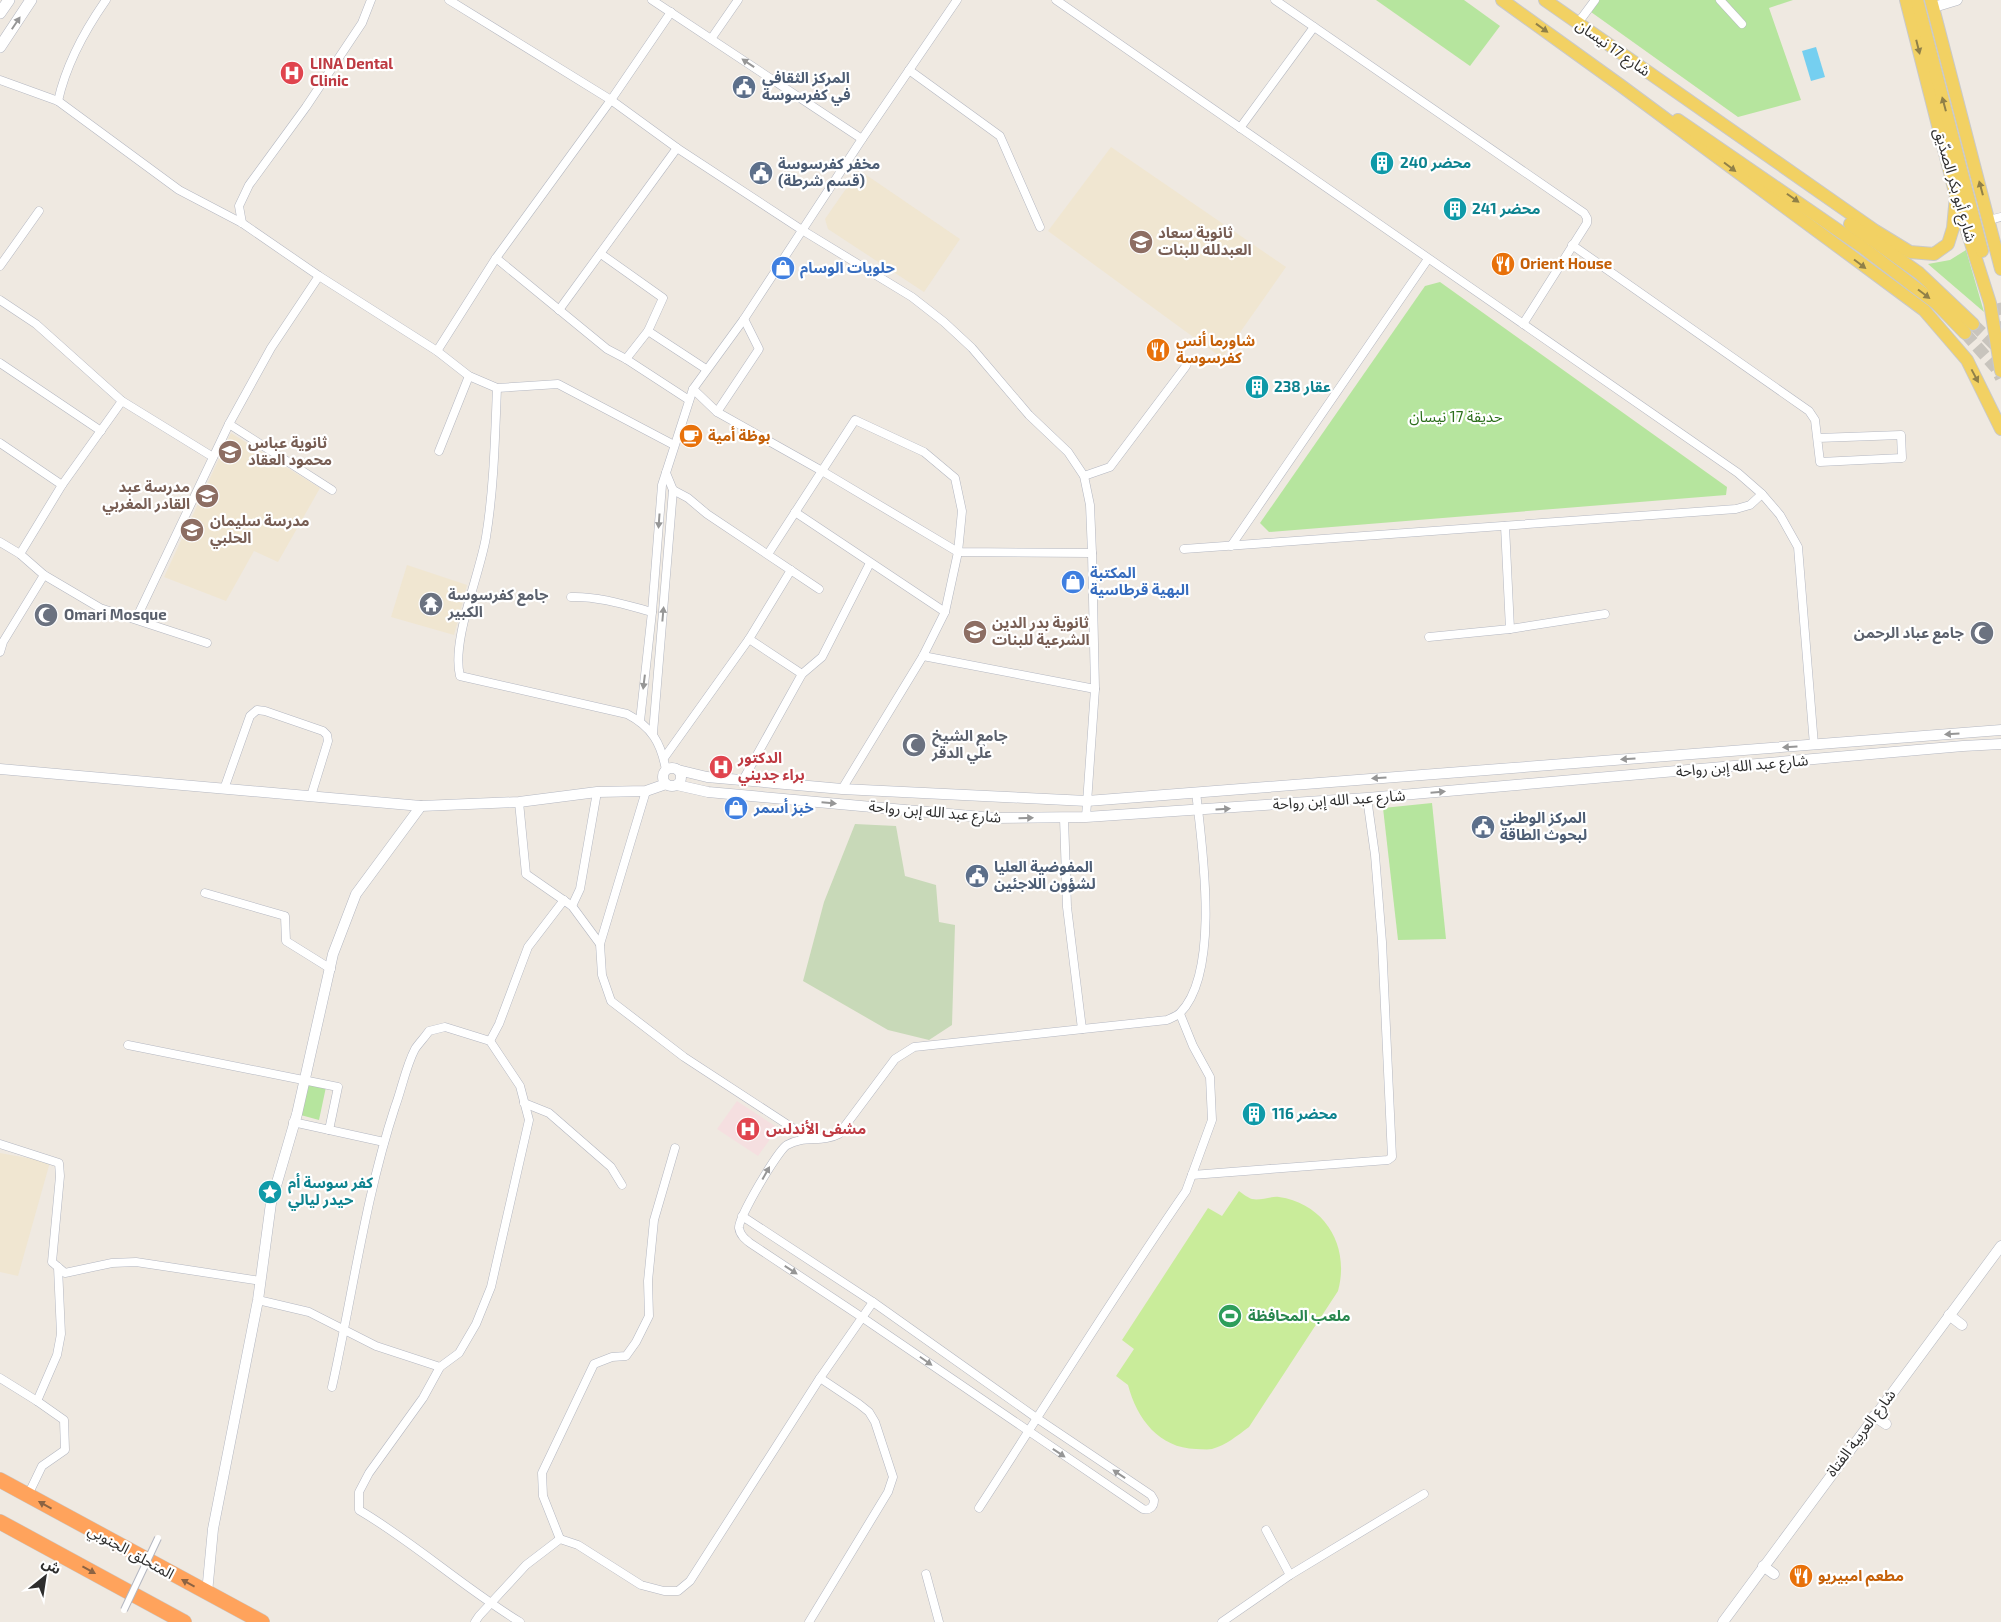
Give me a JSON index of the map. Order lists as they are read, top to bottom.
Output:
{
  "streets": {
    "highway": ["المتحلق الجنوبي"],
    "main road": ["شارع 17 نيسان", "شارع أبو بكر الصدّيق"],
    "street": ["شارع عبد الله إبن رواحة", "شارع العربية الفتاة"]
  },
  "parks": ["حديقة 17 نيسان"],
  "places": {
    "hospital": ["LINA Dental Clinic", "الدكتور براء جديني", "مشفى الأندلس"],
    "public building": [
      "المركز الثقافي في كفرسوسة",
      "مخفر كفرسوسة (قسم شرطة)",
      "المركز الوطني لبحوث الطاقة",
      "المفوضية العليا لشؤون اللاجئين"
    ],
    "building": [
      "محضر 240",
      "محضر 241",
      "عقار 238",
      "محضر 116"
    ],
    "school or university": [
      "ثانوية سعاد العبدلله للبنات",
      "ثانوية عباس محمود العقاد",
      "مدرسة عبد القادر المغربي",
      "مدرسة سليمان الحلبي",
      "ثانوية بدر الدين الشرعية للبنات"
    ],
    "restaurant": ["Orient House", "شاورما أنس كفرسوسة", "مطعم امبيريو"],
    "shop": ["حلويات الوسام", "المكتبة البهية قرطاسية", "خبز أسمر"],
    "cafe": ["بوظة أمية"],
    "temple": ["جامع كفرسوسة الكبير"],
    "mosque": ["Omari Mosque", "جامع عباد الرحمن", "جامع الشيخ علي الدقر"],
    "place": ["كفر سوسة أم حيدر ليالي"],
    "sports": ["ملعب المحافظة"]
  },
  "north": "top right"
}
